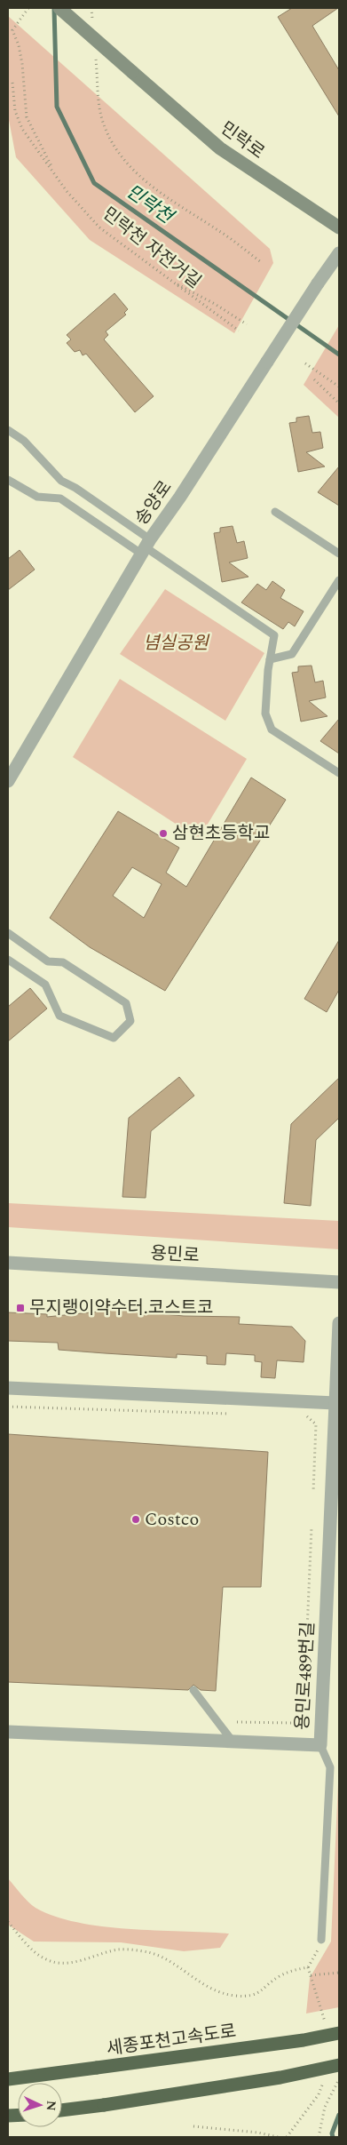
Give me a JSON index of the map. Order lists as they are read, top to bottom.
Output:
{
  "streets": {
    "highway": ["세종포천고속도로"],
    "main road": ["민락로"],
    "street": ["송양로", "용민로", "용민로489번길"],
    "path": ["민락천 자전거길"]
  },
  "water": ["민락천"],
  "parks": ["념실공원"],
  "places": {
    "other": ["삼현초등학교", "Costco"],
    "transit": ["무지랭이약수터.코스트코"]
  },
  "north": "right"
}
